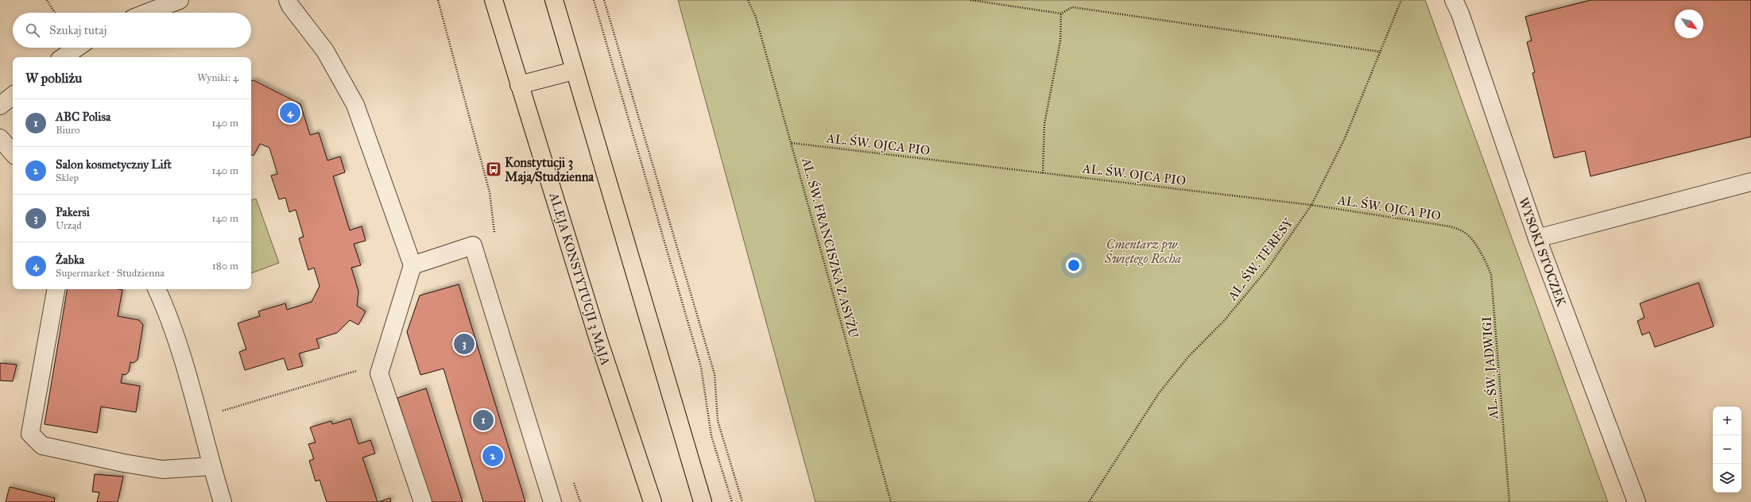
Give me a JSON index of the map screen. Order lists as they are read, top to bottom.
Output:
{
  "streets": {
    "main road": ["ALEJA KONSTYTUCJI 3 MAJA"],
    "street": ["WYSOKI STOCZEK"],
    "path": [
      "AL. ŚW. OJCA PIO",
      "AL. ŚW. FRANCISZKA Z ASYŻU",
      "AL. ŚW. TERESY",
      "AL. ŚW. JADWIGI"
    ]
  },
  "crossings": [
    ["AL. ŚW. OJCA PIO", "AL. ŚW. FRANCISZKA Z ASYŻU"],
    ["AL. ŚW. OJCA PIO", "AL. ŚW. TERESY"],
    ["AL. ŚW. OJCA PIO", "AL. ŚW. JADWIGI"]
  ],
  "parks": ["Cmentarz pw. Świętego Rocha"],
  "places": {
    "bus stop": ["Konstytucji 3 Maja/Studzienna"]
  },
  "north": "bottom right",
  "page": {
    "search": "Szukaj tutaj",
    "heading": ["W pobliżu", "Wyniki: 4"],
    "list": [
      {
        "mark": "1",
        "name": "ABC Polisa",
        "note": "Biuro",
        "value": "140 m"
      },
      {
        "mark": "2",
        "name": "Salon kosmetyczny Lift",
        "note": "Sklep",
        "value": "140 m"
      },
      {
        "mark": "3",
        "name": "Pakersi",
        "note": "Urząd",
        "value": "140 m"
      },
      {
        "mark": "4",
        "name": "Żabka",
        "note": "Supermarket · Studzienna",
        "value": "180 m"
      }
    ],
    "pins": [
      "4",
      "3",
      "1",
      "2"
    ],
    "map_buttons": ["+", "−"]
  }
}
